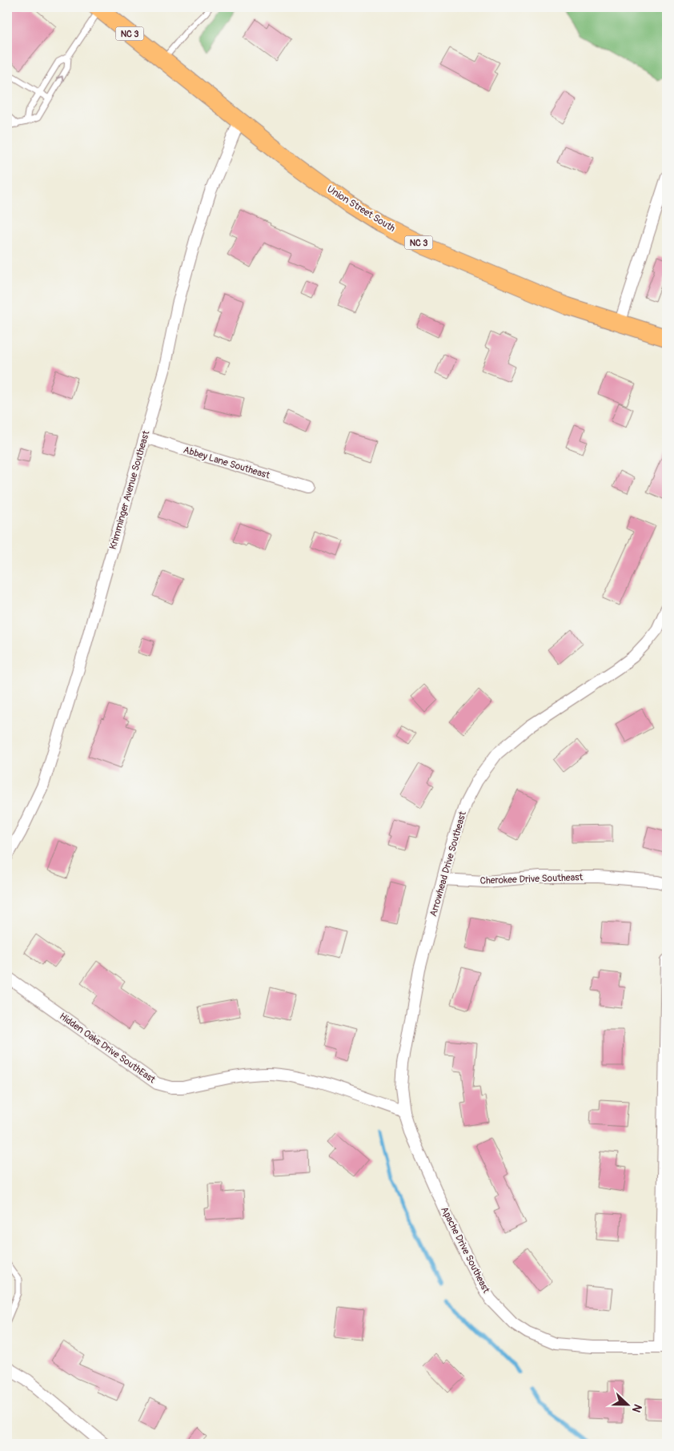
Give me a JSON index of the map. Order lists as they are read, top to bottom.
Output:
{
  "streets": {
    "main road": ["NC 3", "Union Street South"],
    "street": [
      "Abbey Lane Southeast",
      "Krimminger Avenue Southeast",
      "Arrowhead Drive Southeast",
      "Cherokee Drive Southeast",
      "Hidden Oaks Drive SouthEast",
      "Apache Drive Southeast"
    ]
  },
  "crossings": [
    ["Union Street South", "Krimminger Avenue Southeast"],
    ["Abbey Lane Southeast", "Krimminger Avenue Southeast"],
    ["Arrowhead Drive Southeast", "Cherokee Drive Southeast"],
    ["Arrowhead Drive Southeast", "Hidden Oaks Drive SouthEast"],
    ["Arrowhead Drive Southeast", "Apache Drive Southeast"],
    ["Hidden Oaks Drive SouthEast", "Apache Drive Southeast"]
  ],
  "north": "right"
}
